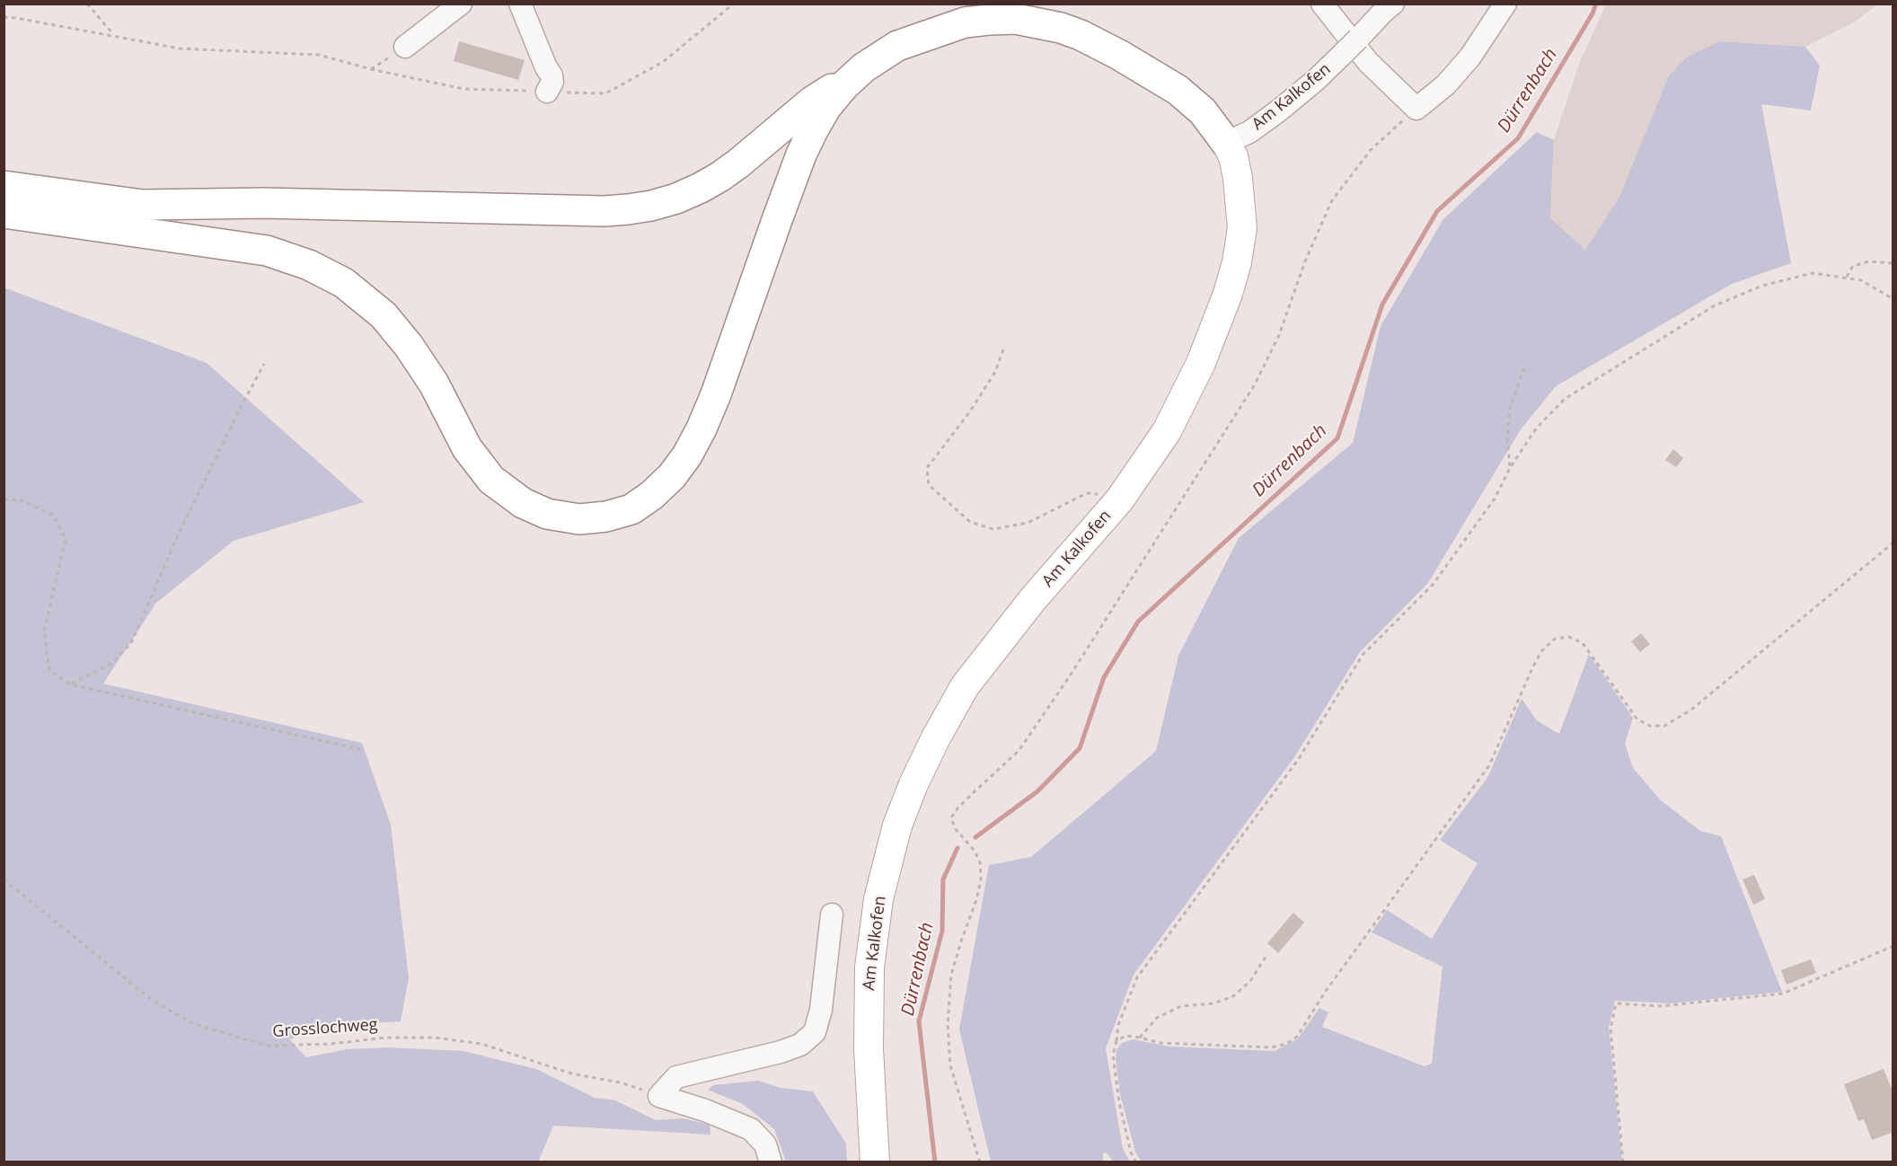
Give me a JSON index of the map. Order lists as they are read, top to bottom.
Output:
{
  "streets": {
    "main road": ["Am Kalkofen"],
    "path": ["Grosslochweg"]
  },
  "water": ["Dürrenbach"]
}
